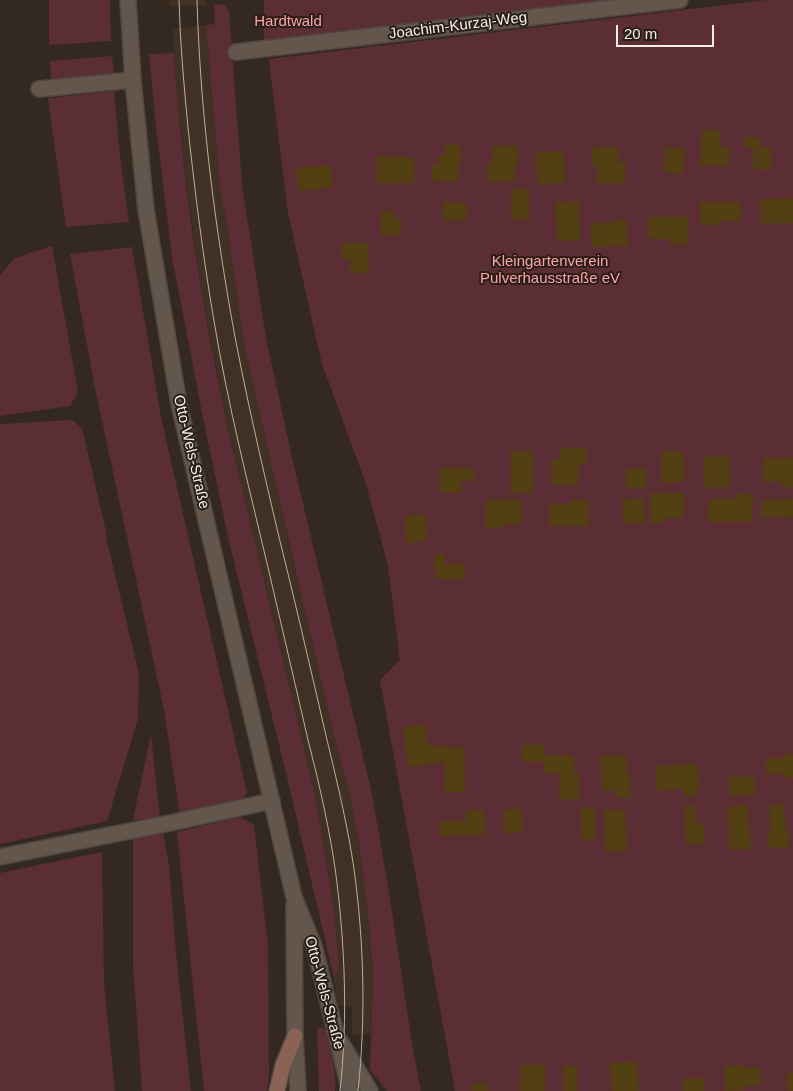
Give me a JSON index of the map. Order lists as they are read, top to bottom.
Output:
{
  "streets": {
    "street": ["Joachim-Kurzaj-Weg", "Otto-Wels-Straße"]
  },
  "parks": ["Hardtwald", "Kleingartenverein Pulverhausstraße eV"],
  "scale_bar": "20 m"
}
